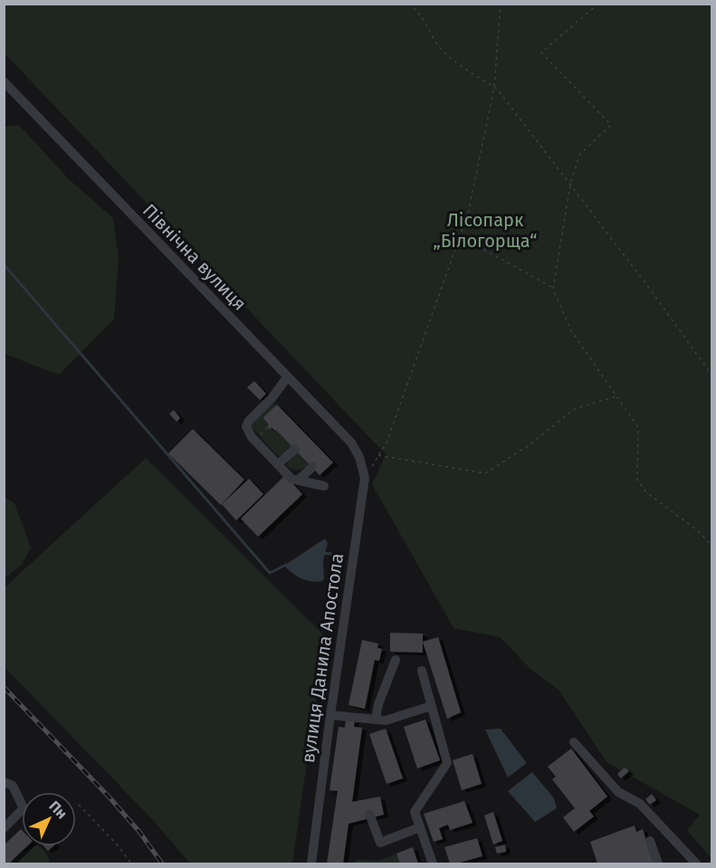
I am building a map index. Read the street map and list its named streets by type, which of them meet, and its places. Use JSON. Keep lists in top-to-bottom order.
{
  "streets": {
    "street": ["Північна вулиця", "вулиця Данила Апостола"]
  },
  "crossings": [
    ["Північна вулиця", "вулиця Данила Апостола"]
  ],
  "parks": ["Лісопарк „Білогорща“"],
  "north": "top right"
}
